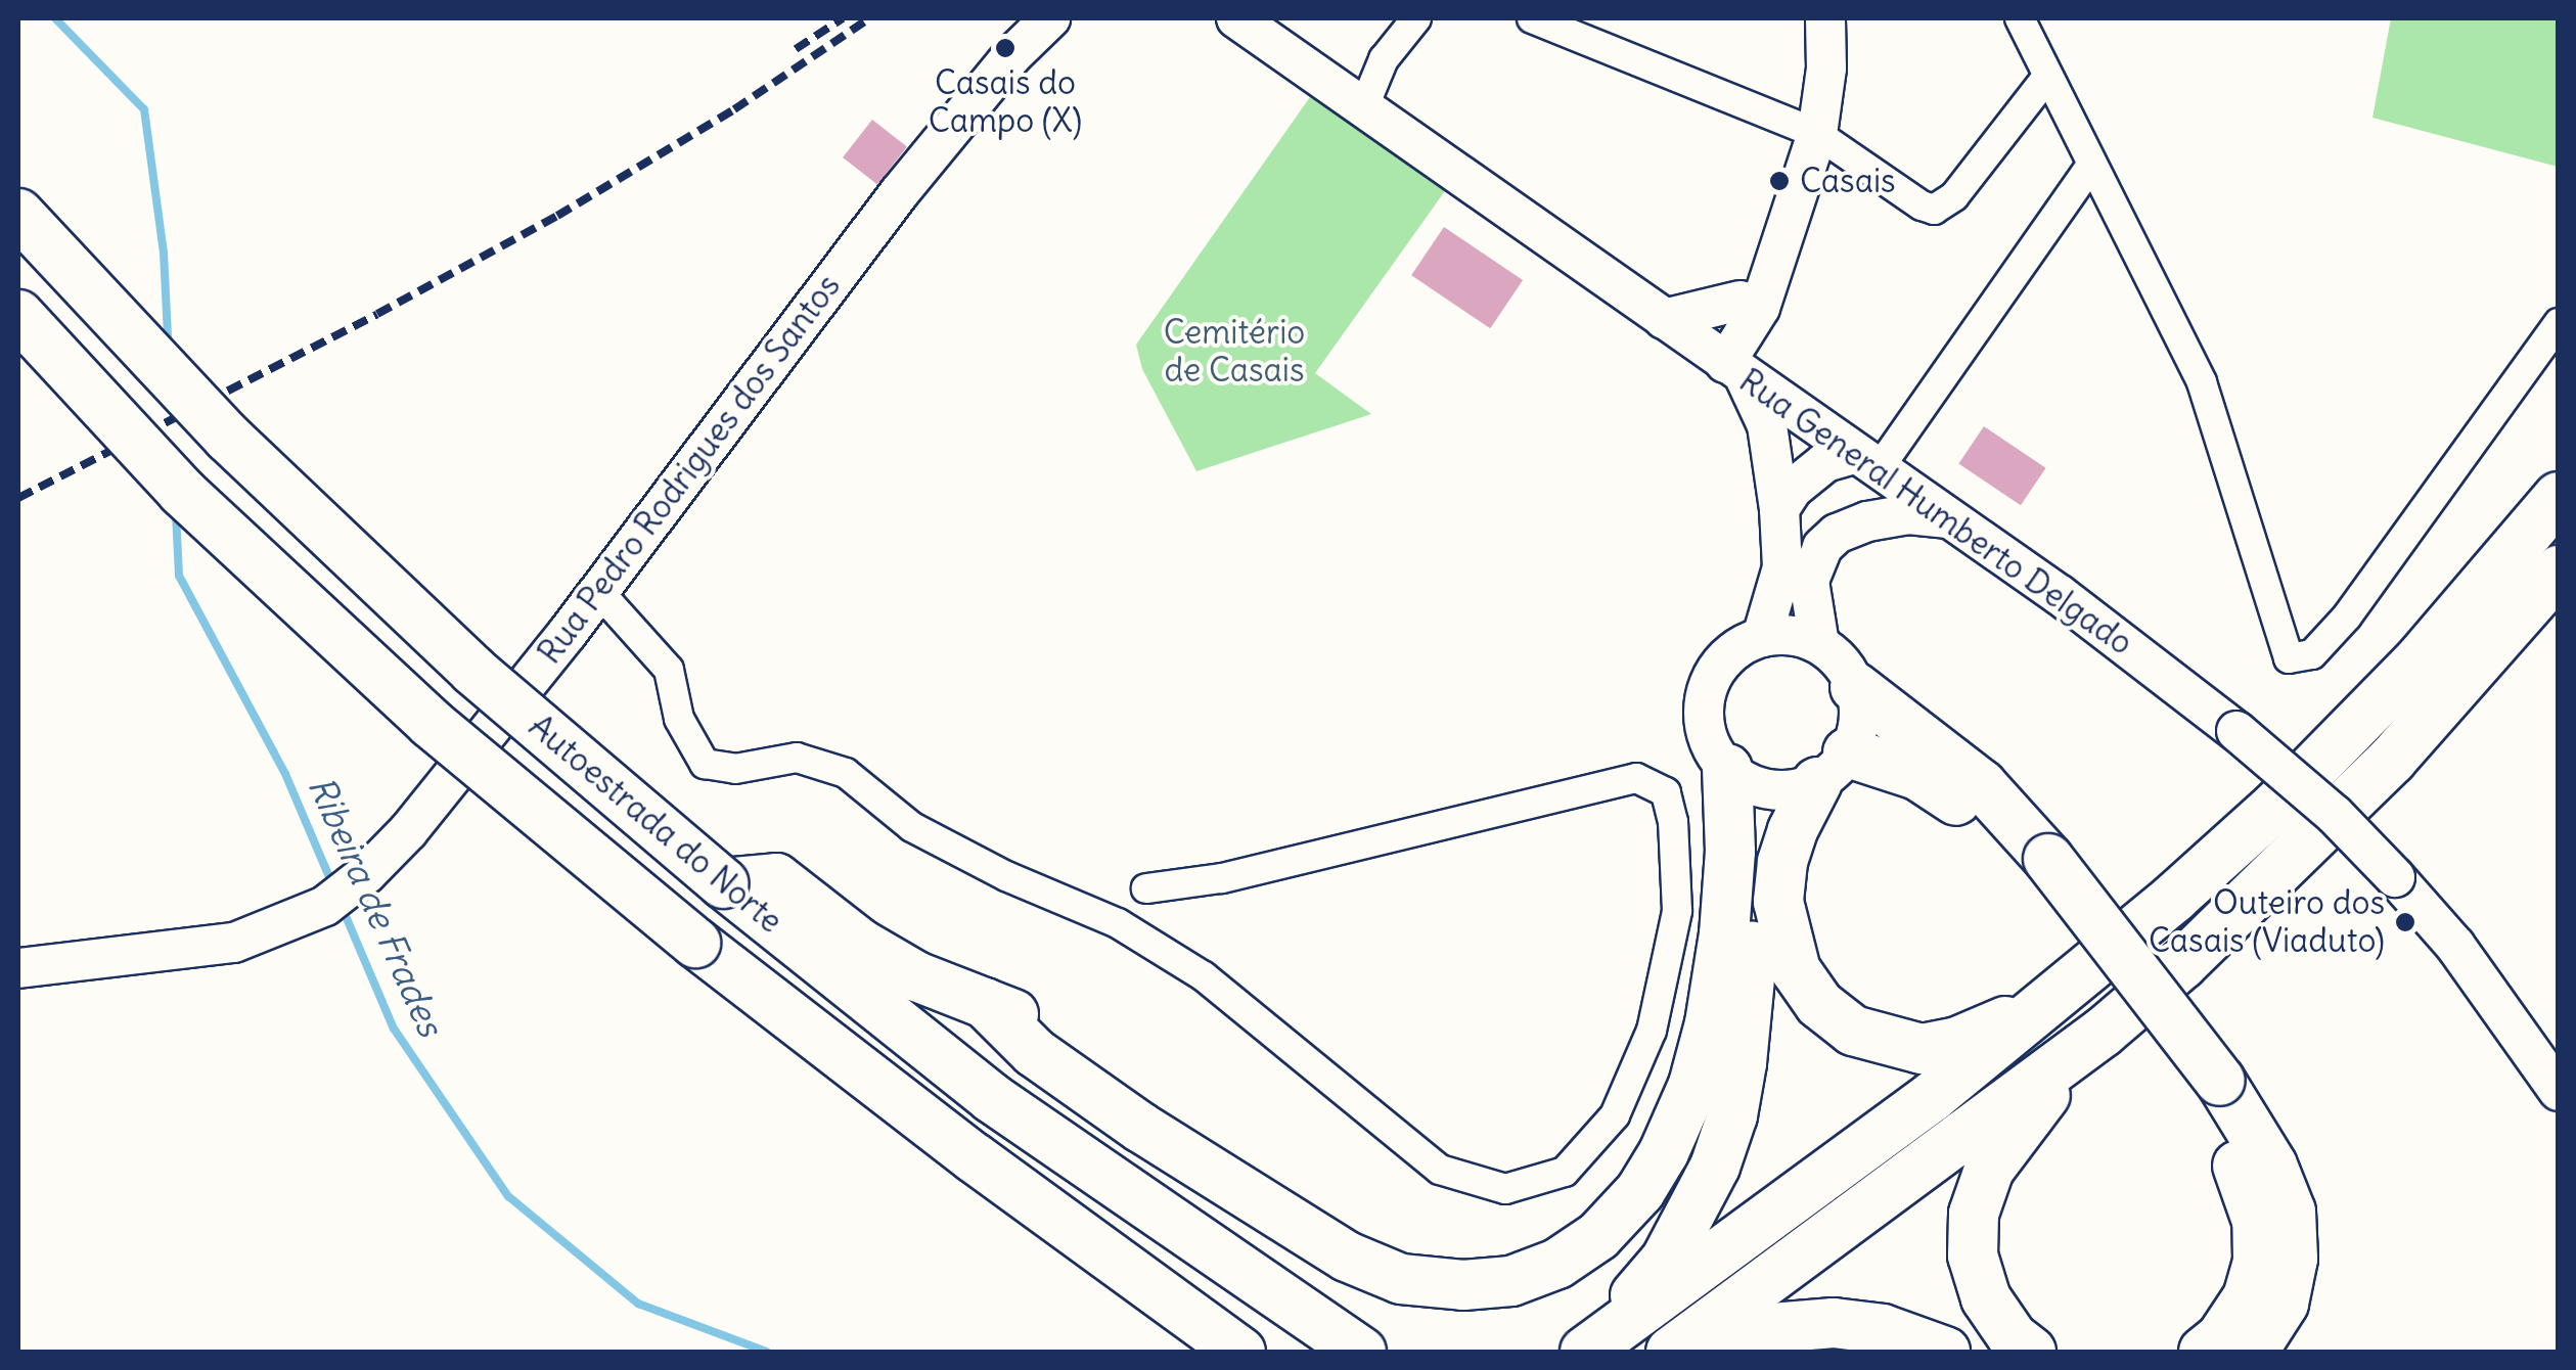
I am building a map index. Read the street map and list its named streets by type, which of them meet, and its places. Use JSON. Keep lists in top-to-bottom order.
{
  "streets": {
    "highway": ["Autoestrada do Norte"],
    "street": ["Rua Pedro Rodrigues dos Santos", "Rua General Humberto Delgado"]
  },
  "water": ["Ribeira de Frades"],
  "parks": ["Cemitério de Casais"],
  "places": ["Casais do Campo (X)", "Casais", "Outeiro dos Casais (Viaduto)"]
}
